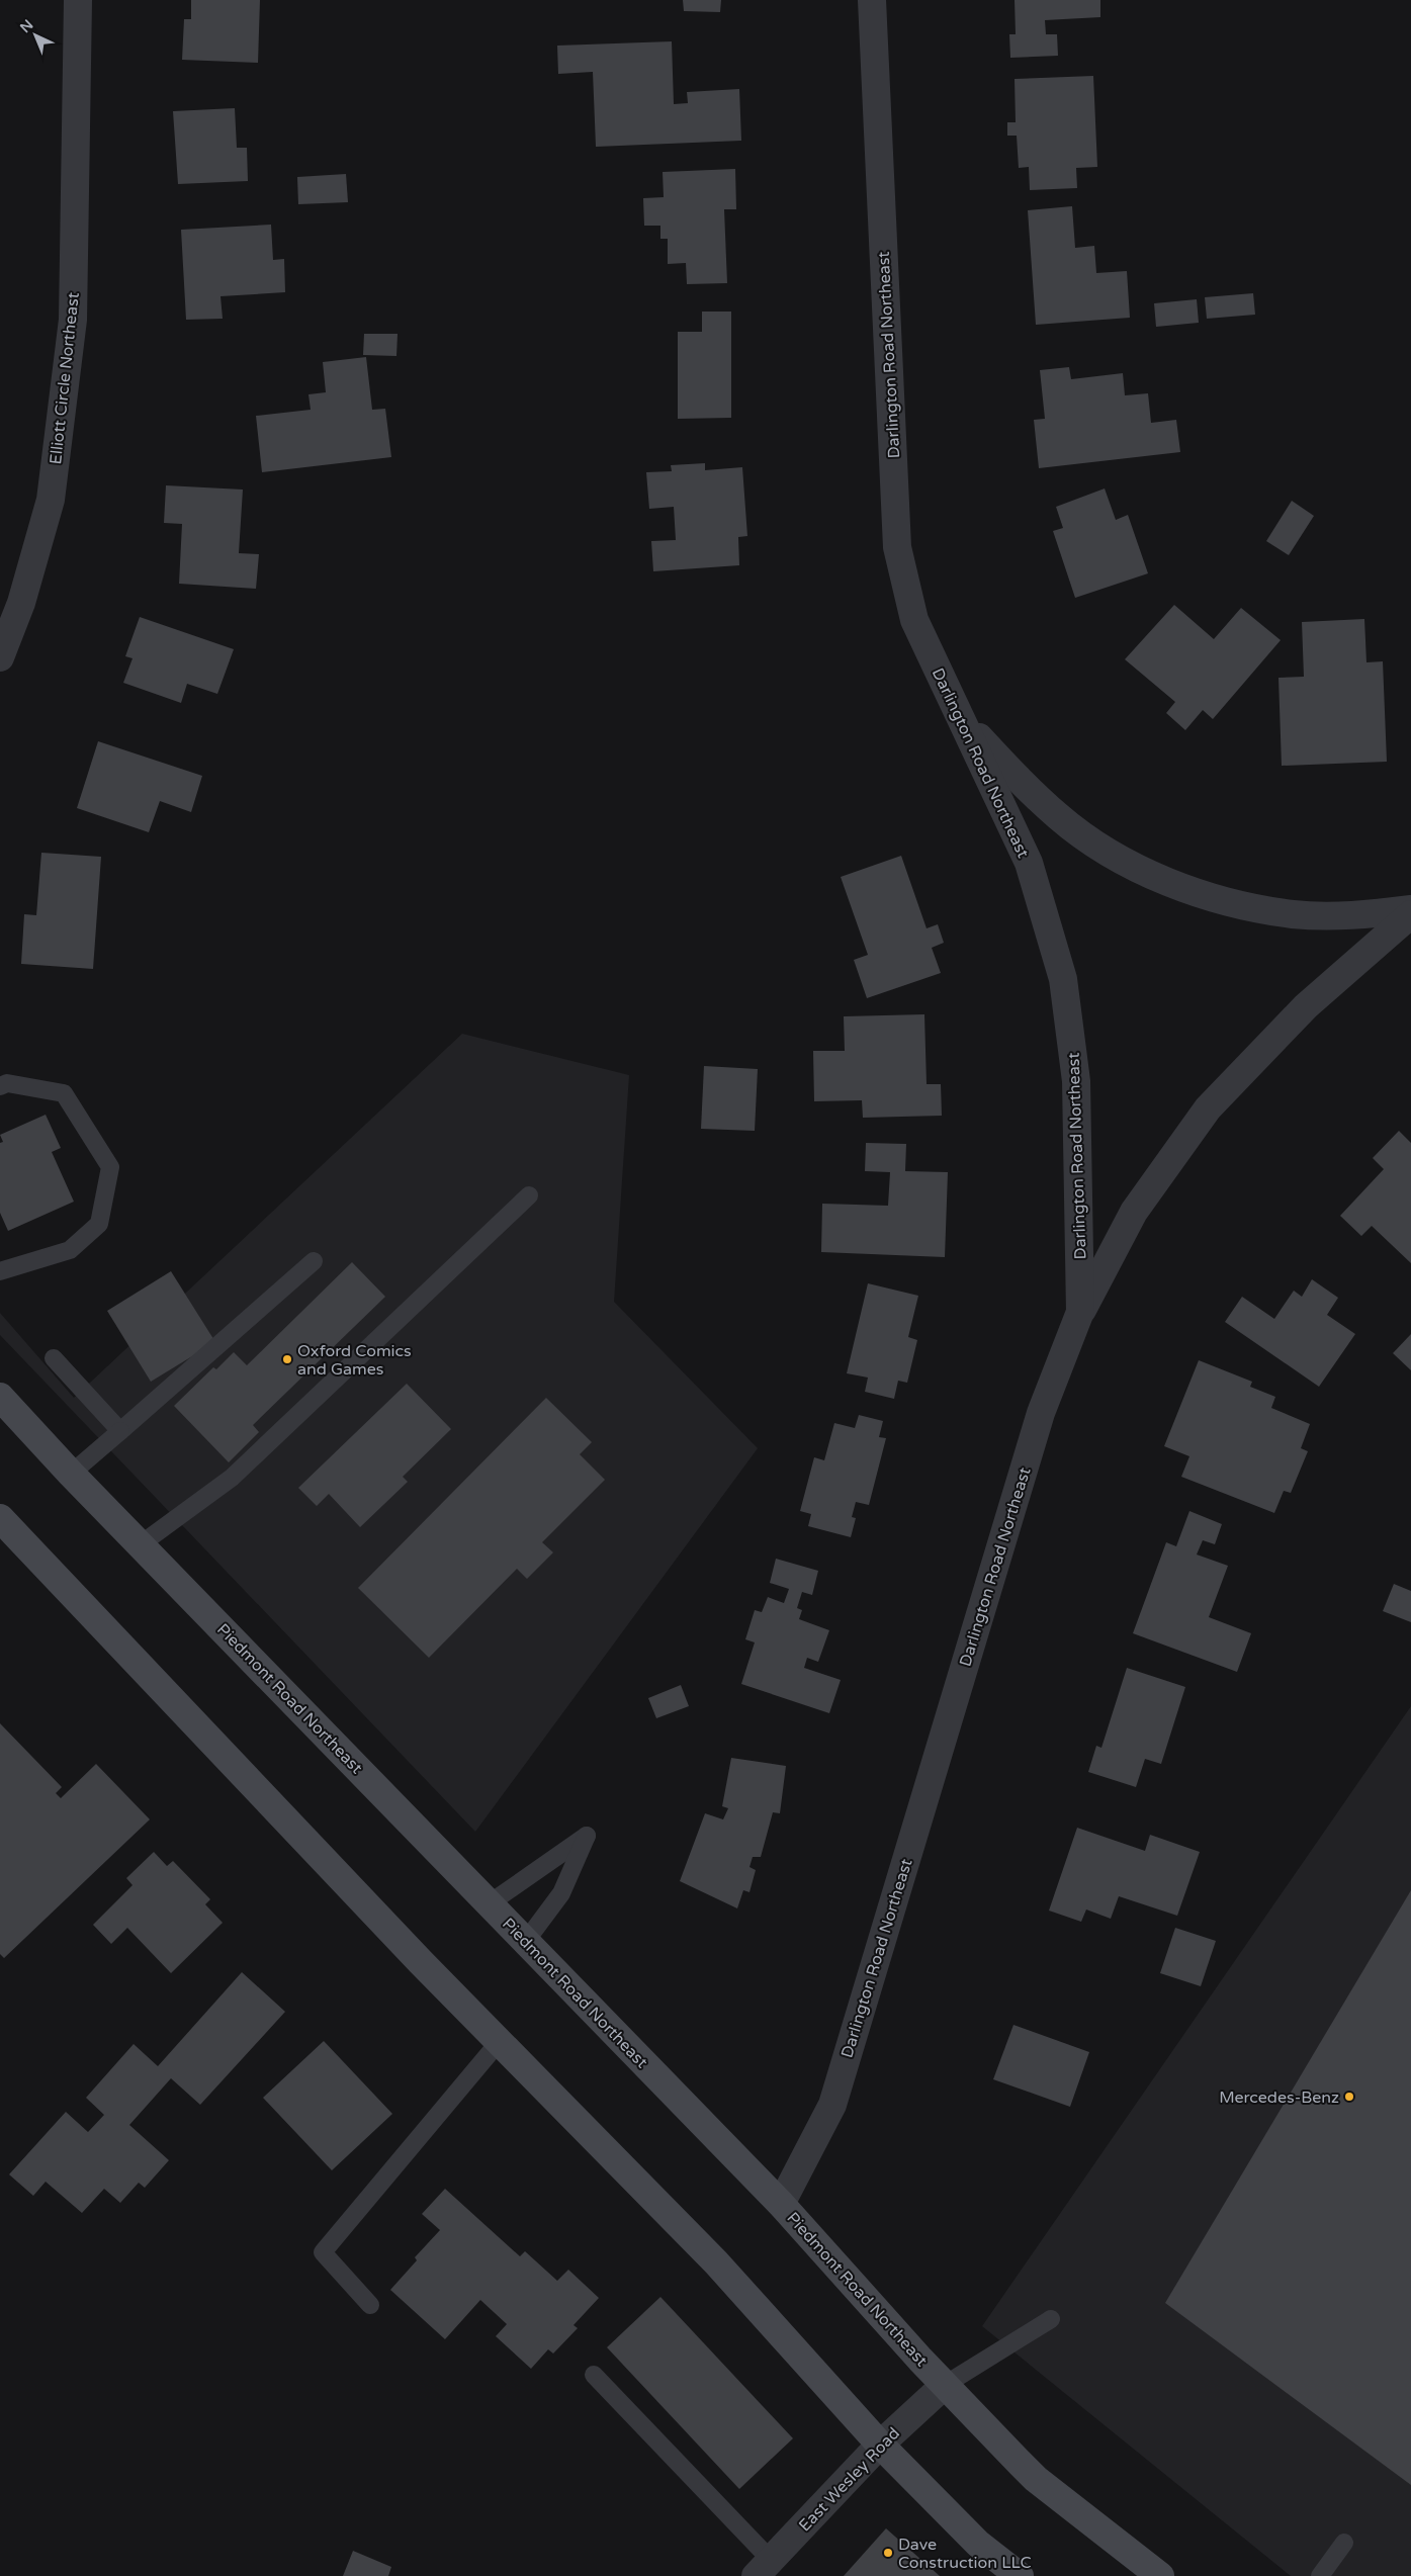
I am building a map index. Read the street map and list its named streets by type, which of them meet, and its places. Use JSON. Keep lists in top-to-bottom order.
{
  "streets": {
    "main road": ["Piedmont Road Northeast"],
    "street": ["Darlington Road Northeast", "Elliott Circle Northeast", "East Wesley Road"]
  },
  "crossings": [
    ["Darlington Road Northeast", "Piedmont Road Northeast"],
    ["Piedmont Road Northeast", "East Wesley Road"]
  ],
  "places": ["Oxford Comics and Games", "Mercedes-Benz", "Dave Construction LLC"],
  "north": "top left"
}
